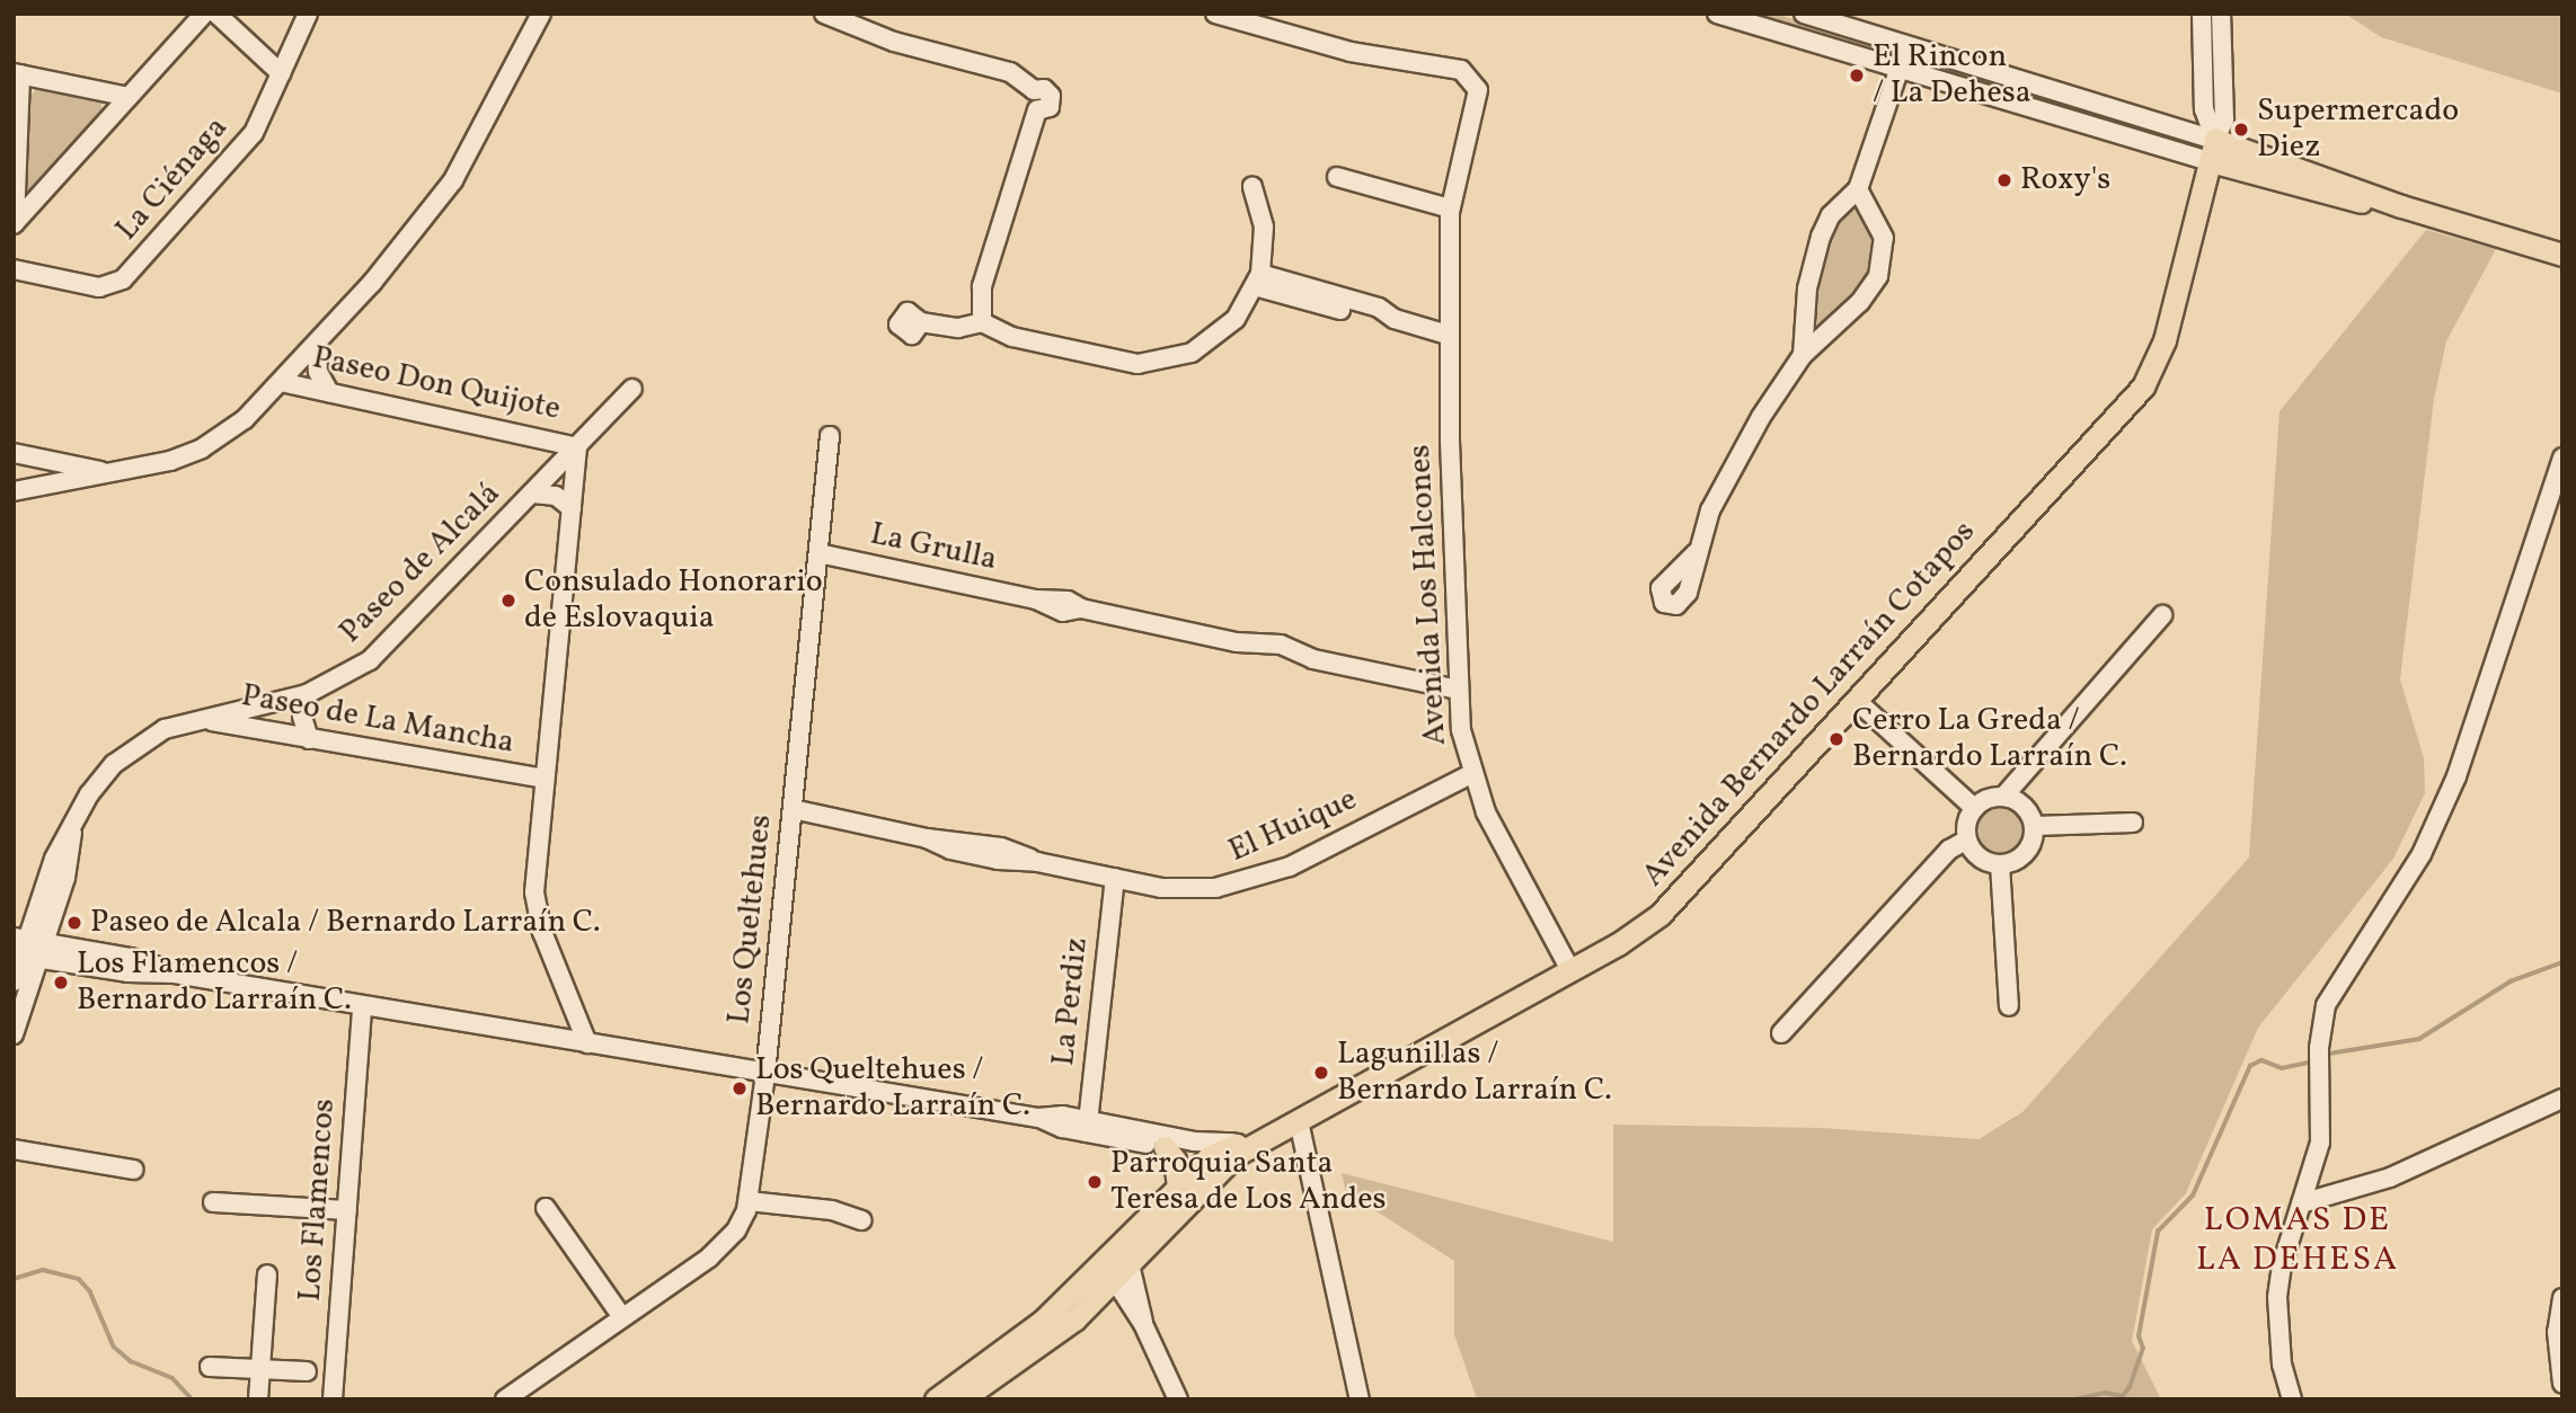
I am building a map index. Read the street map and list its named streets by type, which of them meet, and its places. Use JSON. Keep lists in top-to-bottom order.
{
  "streets": {
    "main road": ["Avenida Bernardo Larraín Cotapos"],
    "street": [
      "La Ciénaga",
      "Paseo Don Quijote",
      "La Grulla",
      "Paseo de Alcalá",
      "Avenida Los Halcones",
      "Paseo de La Mancha",
      "El Huique",
      "Los Queltehues",
      "La Perdiz",
      "Los Flamencos"
    ]
  },
  "crossings": [
    ["Paseo Don Quijote", "Paseo de Alcalá"],
    ["La Grulla", "Avenida Los Halcones"],
    ["La Grulla", "Los Queltehues"],
    ["Paseo de Alcalá", "Avenida Bernardo Larraín Cotapos"],
    ["Paseo de Alcalá", "Paseo de La Mancha"],
    ["Avenida Los Halcones", "Avenida Bernardo Larraín Cotapos"],
    ["Avenida Los Halcones", "El Huique"],
    ["Avenida Bernardo Larraín Cotapos", "Los Queltehues"],
    ["Avenida Bernardo Larraín Cotapos", "La Perdiz"],
    ["Avenida Bernardo Larraín Cotapos", "Los Flamencos"],
    ["El Huique", "Los Queltehues"],
    ["El Huique", "La Perdiz"]
  ],
  "districts": ["LOMAS DE LA DEHESA"],
  "places": [
    "El Rincon / La Dehesa",
    "Supermercado Diez",
    "Roxy's",
    "Consulado Honorario de Eslovaquia",
    "Cerro La Greda / Bernardo Larraín C.",
    "Paseo de Alcala / Bernardo Larraín C.",
    "Los Flamencos / Bernardo Larraín C.",
    "Lagunillas / Bernardo Larraín C.",
    "Los Queltehues / Bernardo Larraín C.",
    "Parroquia Santa Teresa de Los Andes"
  ]
}
